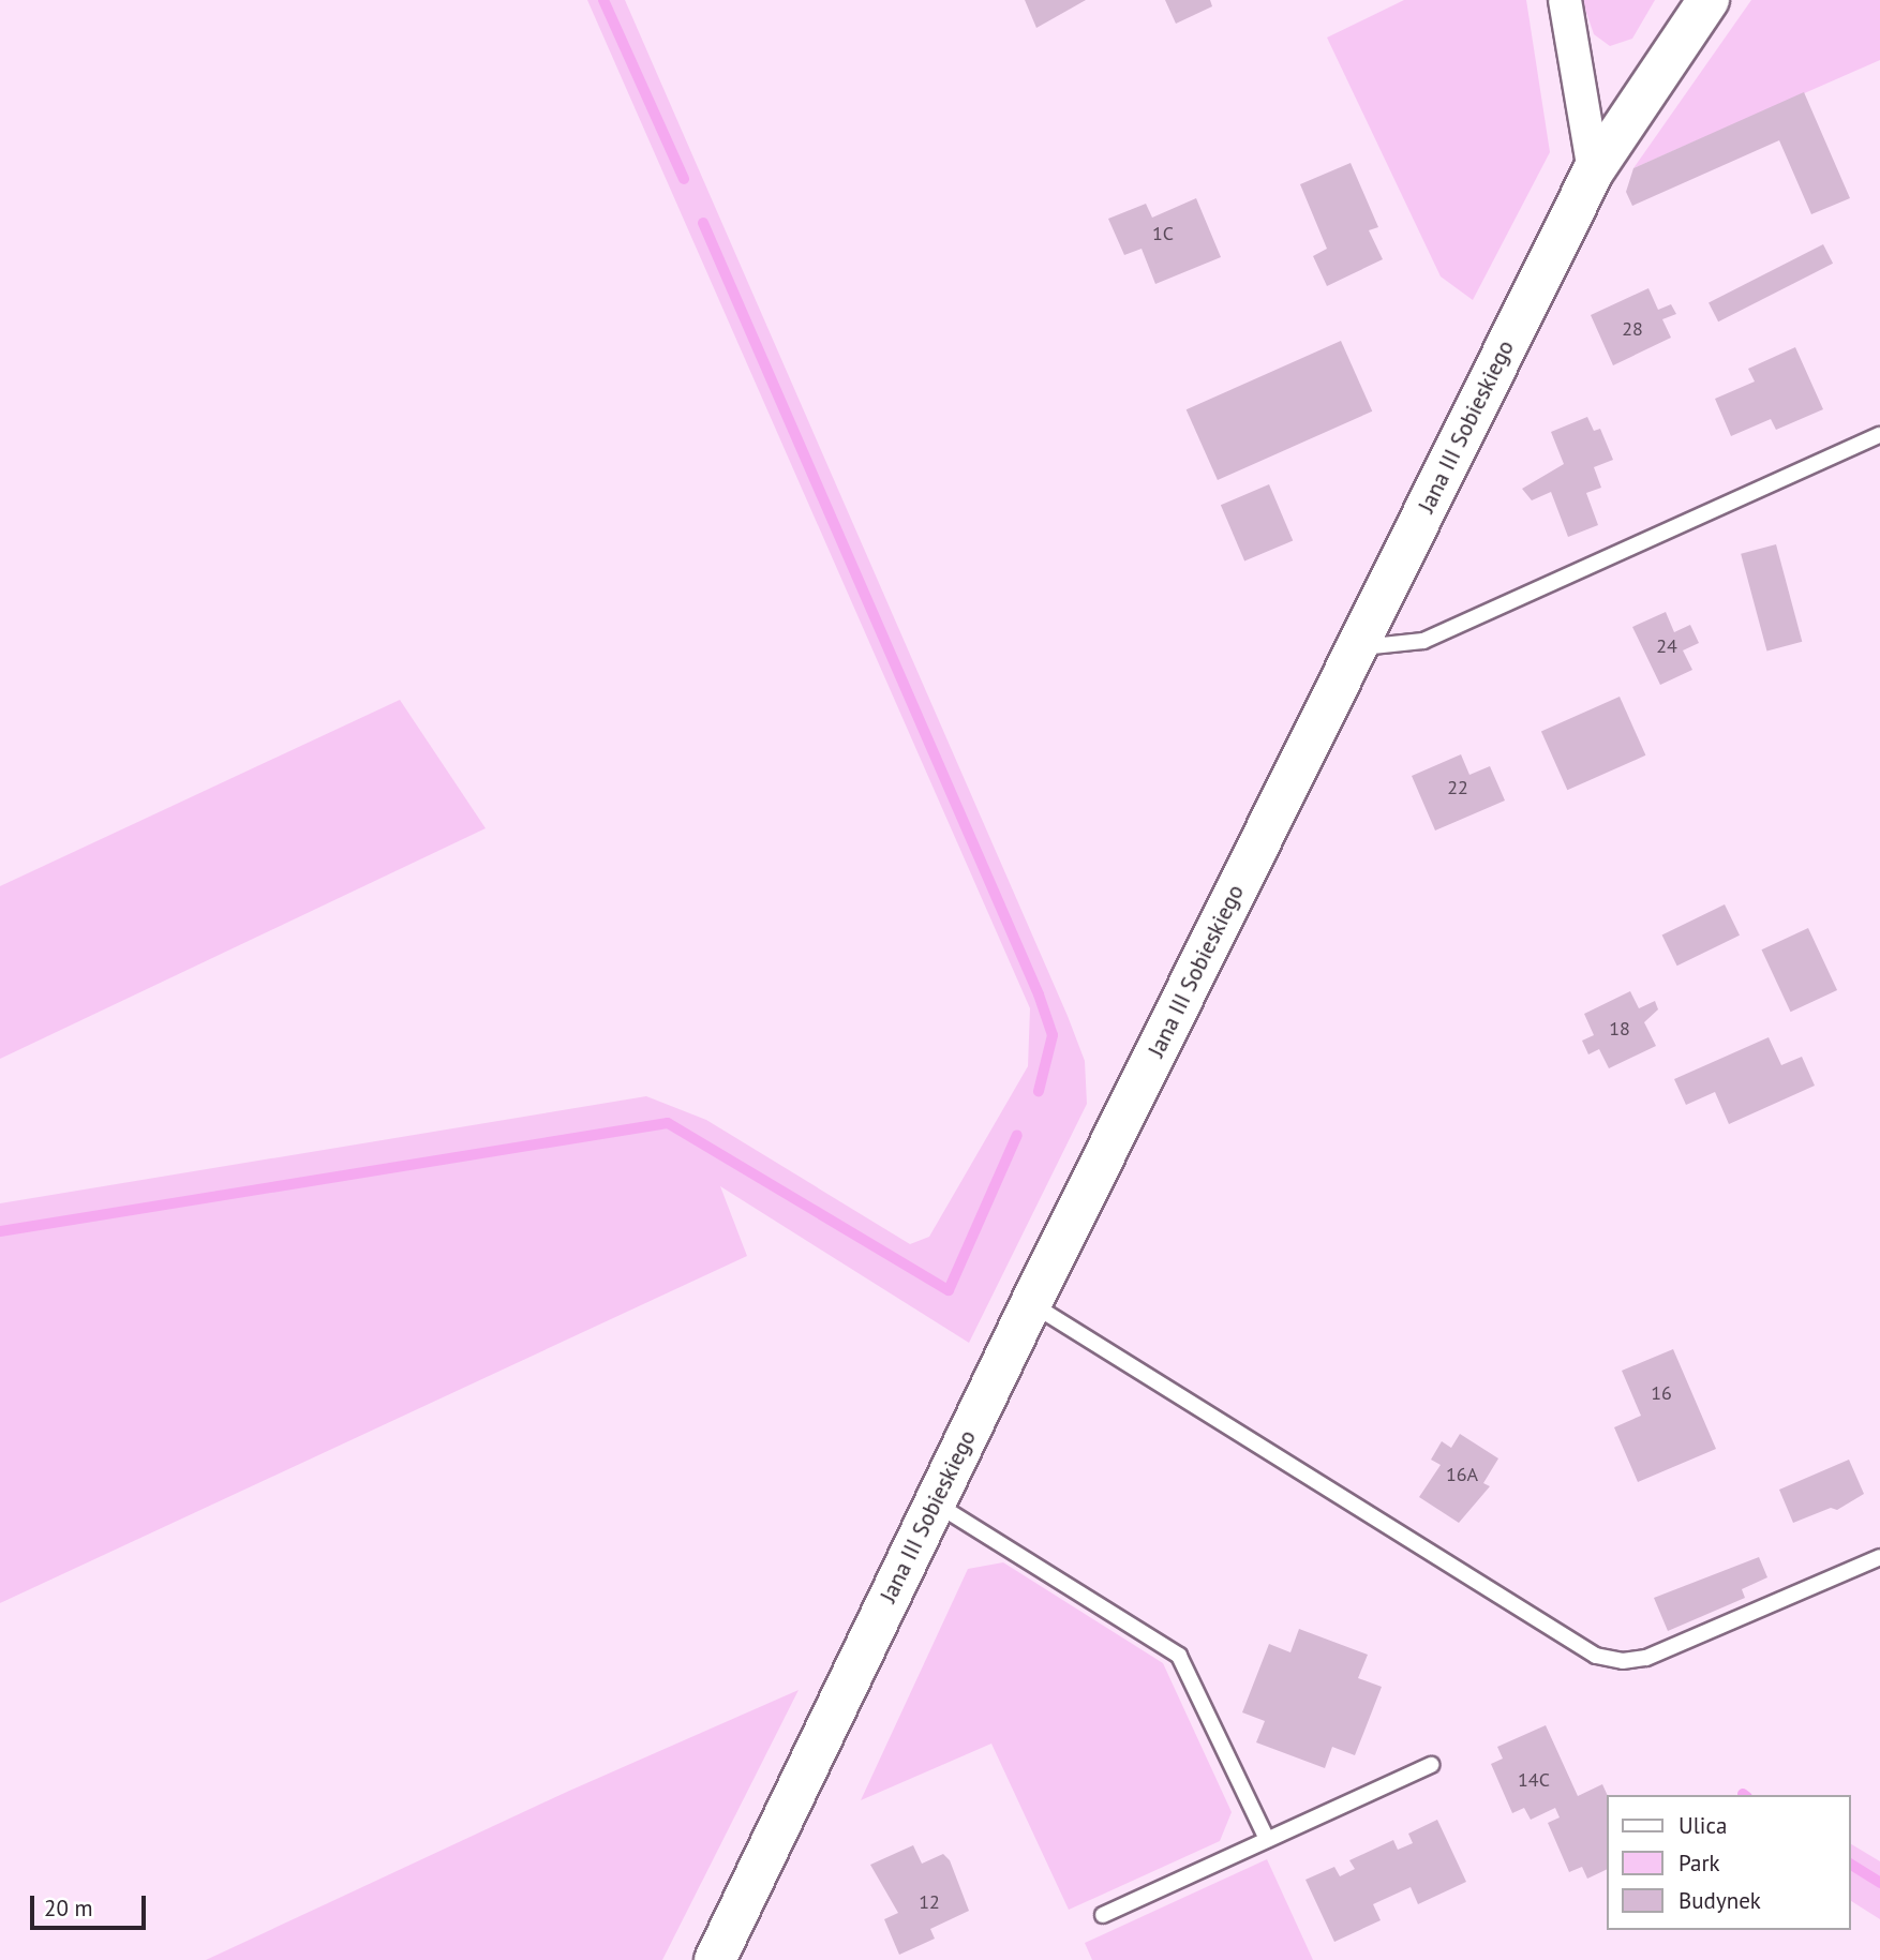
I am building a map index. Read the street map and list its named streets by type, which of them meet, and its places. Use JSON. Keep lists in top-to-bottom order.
{
  "streets": {
    "main road": ["Jana III Sobieskiego"]
  },
  "house_numbers": [
    "1C",
    "28",
    "24",
    "22",
    "18",
    "16",
    "16A",
    "14C",
    "12"
  ],
  "legend": ["Ulica", "Park", "Budynek"],
  "scale_bar": "20 m"
}
